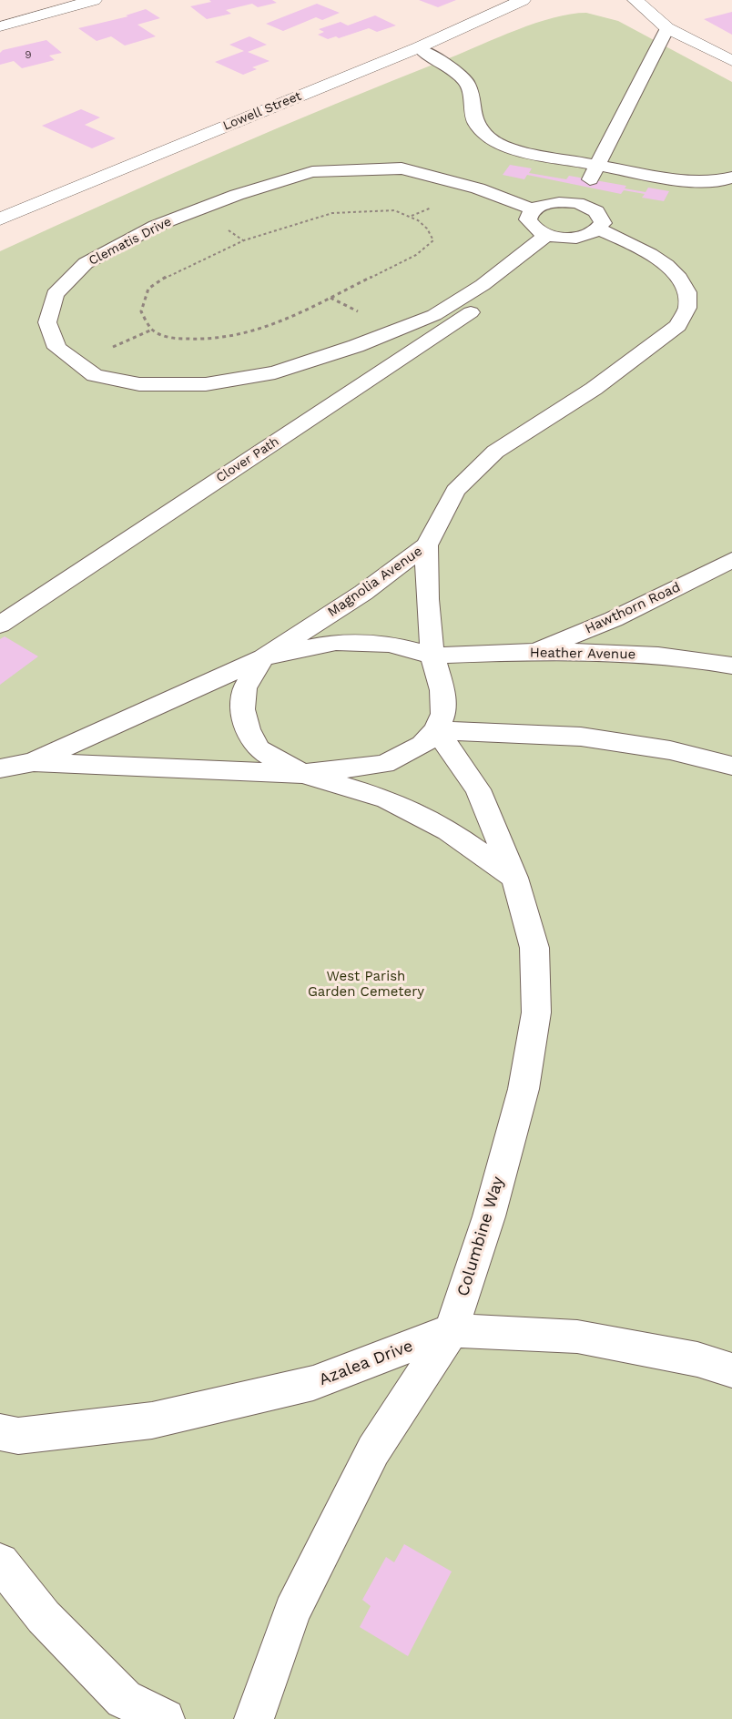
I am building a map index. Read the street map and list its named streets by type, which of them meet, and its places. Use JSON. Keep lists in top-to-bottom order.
{
  "streets": {
    "main road": ["Lowell Street"],
    "lane": [
      "Clematis Drive",
      "Clover Path",
      "Magnolia Avenue",
      "Hawthorn Road",
      "Heather Avenue",
      "Columbine Way",
      "Azalea Drive"
    ]
  },
  "crossings": [
    ["Clematis Drive", "Clover Path"],
    ["Magnolia Avenue", "Heather Avenue"],
    ["Magnolia Avenue", "Columbine Way"],
    ["Hawthorn Road", "Heather Avenue"],
    ["Heather Avenue", "Columbine Way"],
    ["Columbine Way", "Azalea Drive"]
  ],
  "parks": ["West Parish Garden Cemetery"],
  "house_numbers": ["9"]
}
